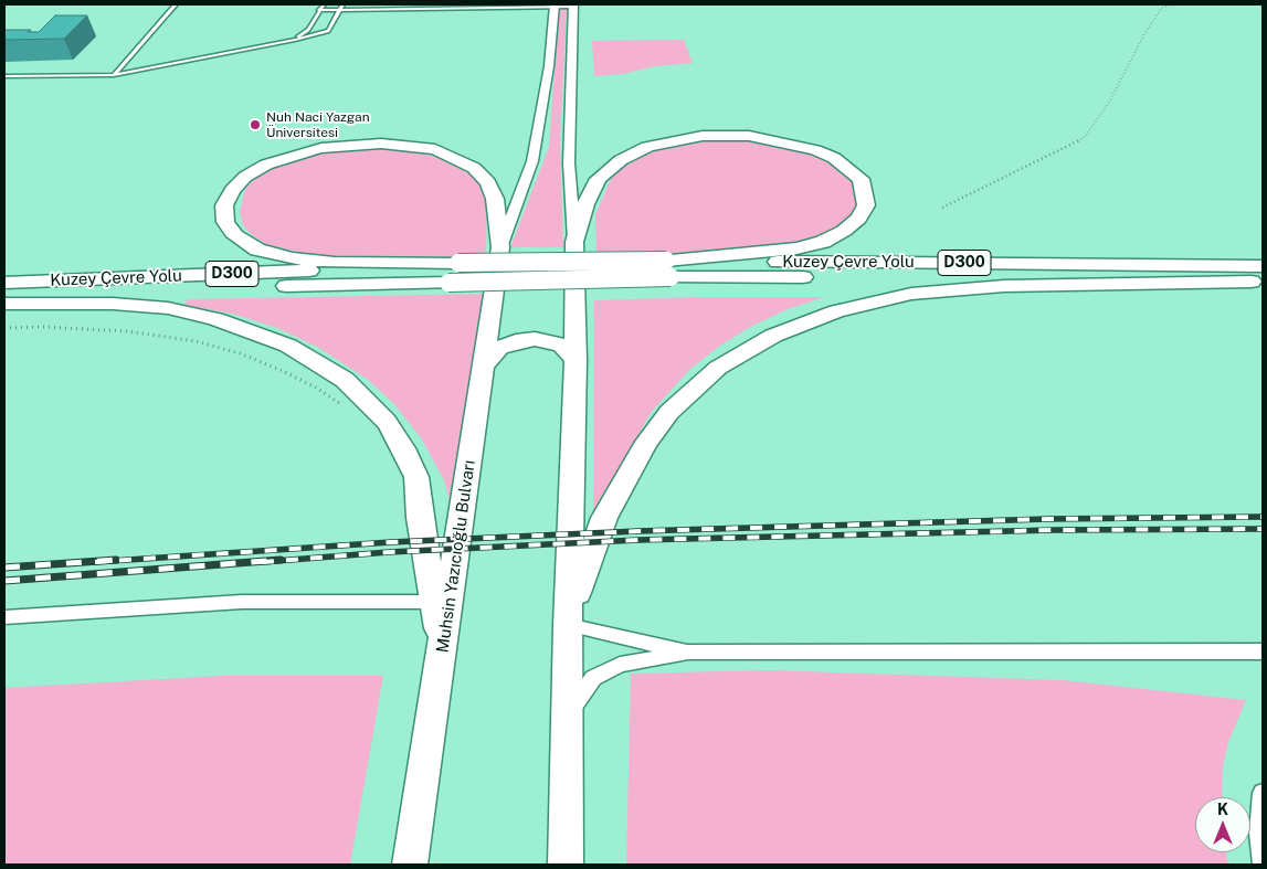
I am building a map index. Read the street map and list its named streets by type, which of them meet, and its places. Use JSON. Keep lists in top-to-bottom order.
{
  "streets": {
    "highway": ["Kuzey Çevre Yolu", "D300", "Muhsin Yazıcıoğlu Bulvarı"]
  },
  "crossings": [
    ["Kuzey Çevre Yolu", "D300"],
    ["Kuzey Çevre Yolu", "Muhsin Yazıcıoğlu Bulvarı"],
    ["D300", "Muhsin Yazıcıoğlu Bulvarı"]
  ],
  "places": ["Nuh Naci Yazgan Üniversitesi"],
  "north": "top"
}
